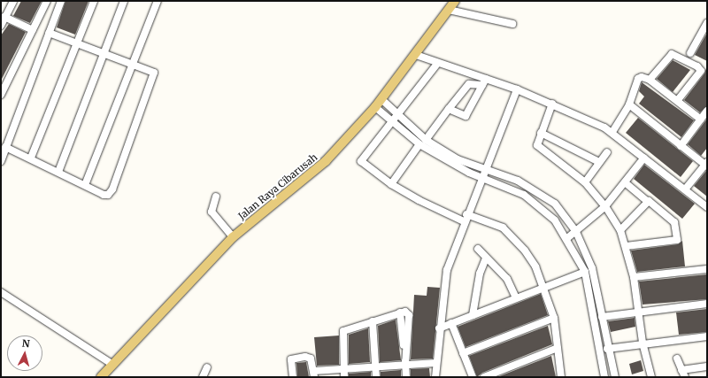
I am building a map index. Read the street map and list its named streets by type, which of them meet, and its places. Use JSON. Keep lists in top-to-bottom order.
{
  "streets": {
    "main road": ["Jalan Raya Cibarusah"]
  },
  "north": "top"
}
